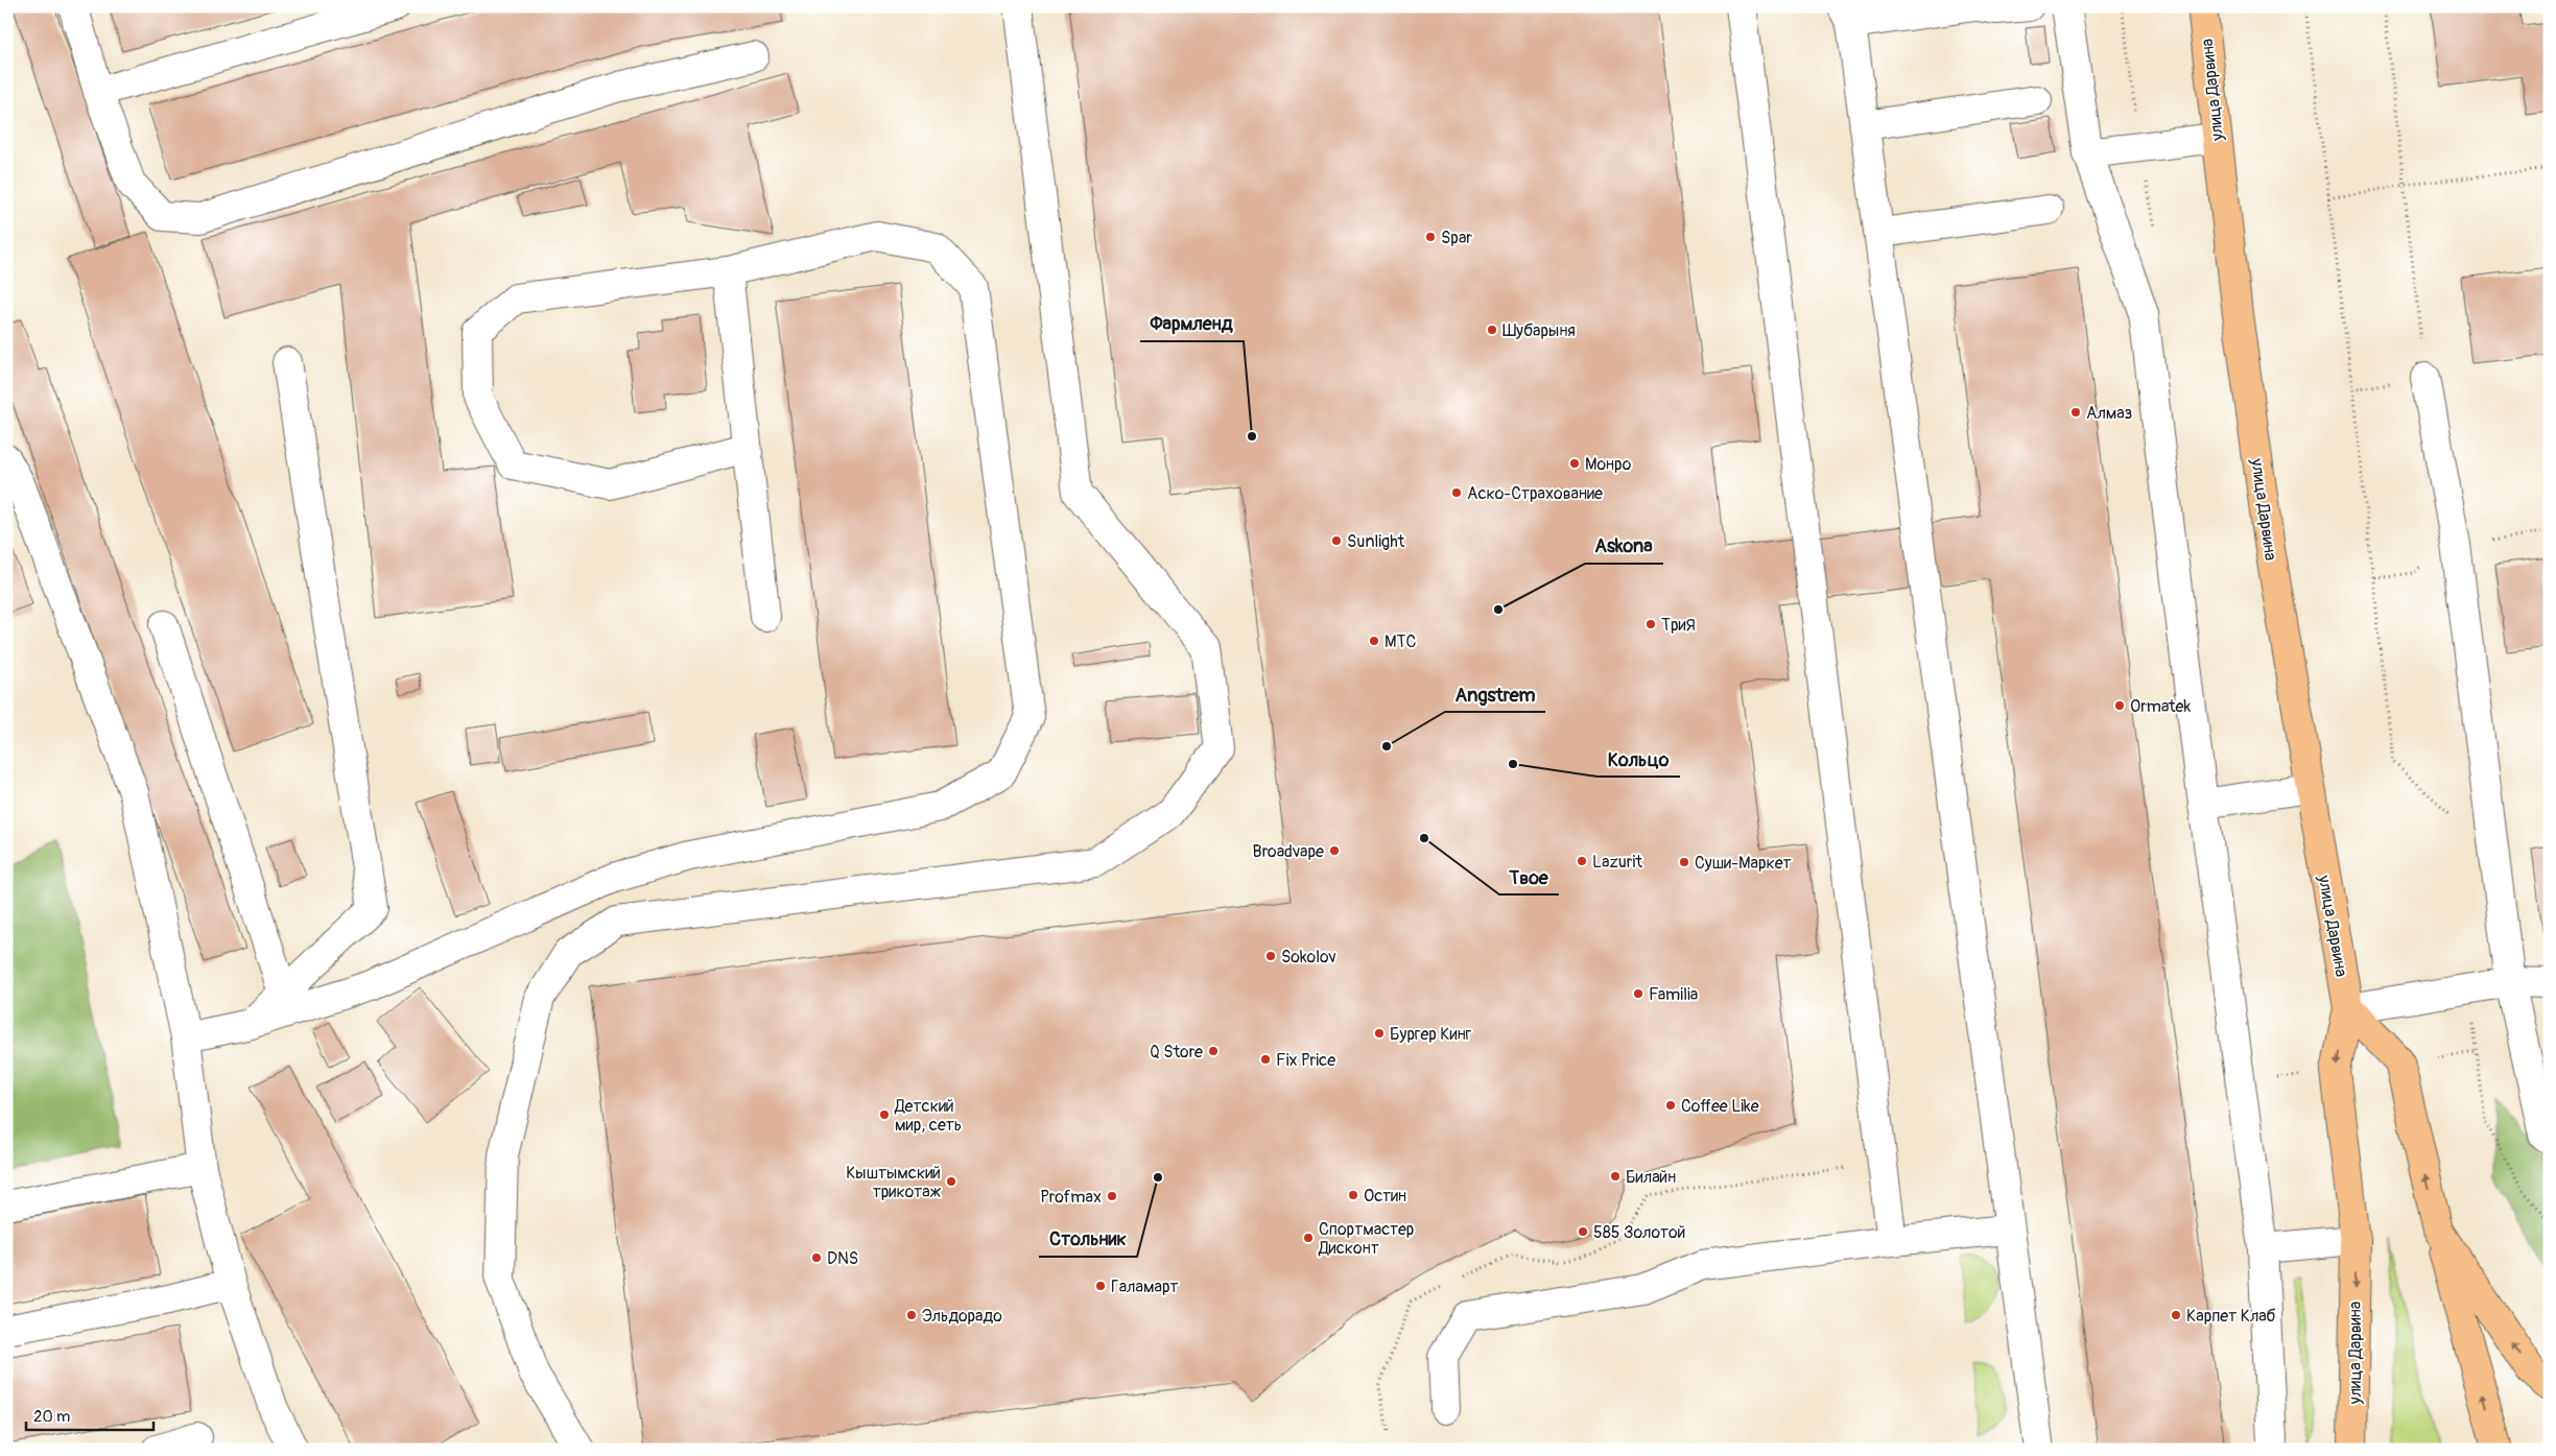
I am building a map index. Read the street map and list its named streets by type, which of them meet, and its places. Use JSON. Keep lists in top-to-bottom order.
{
  "streets": {
    "main road": ["улица Дарвина"]
  },
  "places": [
    "Spar",
    "Шубарыня",
    "Алмаз",
    "Фармленд",
    "Монро",
    "Аско-Страхование",
    "Sunlight",
    "Askona",
    "ТриЯ",
    "МТС",
    "Ormatek",
    "Angstrem",
    "Кольцо",
    "Твое",
    "Broadvape",
    "Lazurit",
    "Суши-Маркет",
    "Sokolov",
    "Familia",
    "Бургер Кинг",
    "Q Store",
    "Fix Price",
    "Coffee Like",
    "Детский мир, сеть",
    "Билайн",
    "Стольник",
    "Кыштымский трикотаж",
    "Остин",
    "Profmax",
    "585 Золотой",
    "Спортмастер Дисконт",
    "DNS",
    "Галамарт",
    "Эльдорадо",
    "Карпет Клаб"
  ],
  "scale_bar": "20 m"
}
